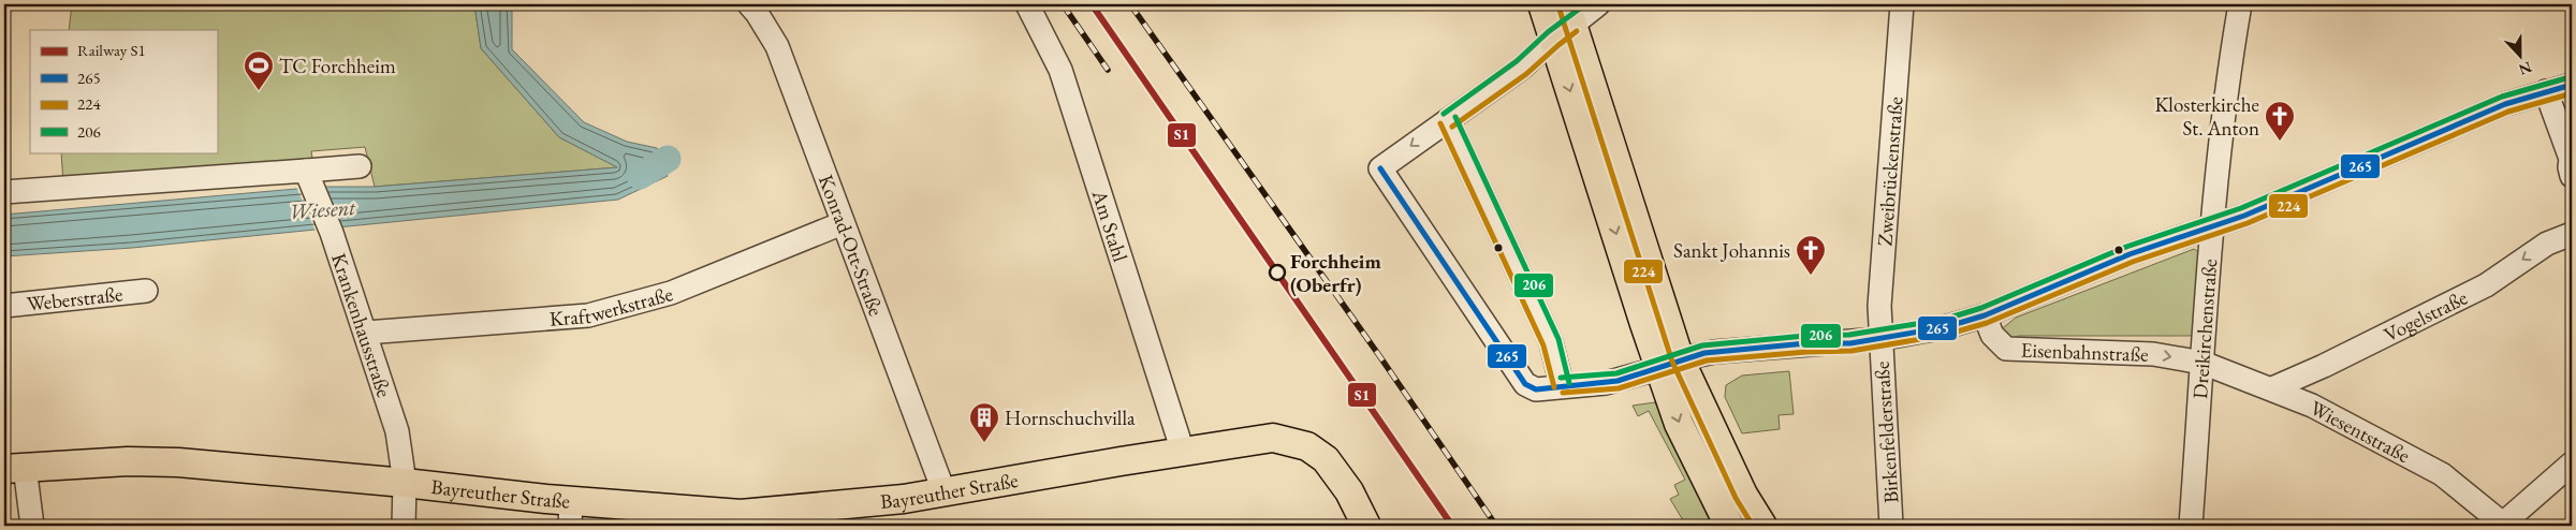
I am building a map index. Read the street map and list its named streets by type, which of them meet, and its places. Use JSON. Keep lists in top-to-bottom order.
{
  "streets": {
    "main road": ["Bayreuther Straße"],
    "street": [
      "Zweibrückenstraße",
      "Am Stahl",
      "Konrad-Ott-Straße",
      "Weberstraße",
      "Kraftwerkstraße",
      "Vogelstraße",
      "Krankenhausstraße",
      "Dreikirchenstraße",
      "Eisenbahnstraße",
      "Birkenfelderstraße",
      "Wiesentstraße"
    ]
  },
  "crossings": [
    ["Zweibrückenstraße", "Birkenfelderstraße"],
    ["Am Stahl", "Bayreuther Straße"],
    ["Konrad-Ott-Straße", "Kraftwerkstraße"],
    ["Konrad-Ott-Straße", "Bayreuther Straße"],
    ["Kraftwerkstraße", "Krankenhausstraße"],
    ["Vogelstraße", "Wiesentstraße"],
    ["Krankenhausstraße", "Bayreuther Straße"],
    ["Dreikirchenstraße", "Eisenbahnstraße"],
    ["Dreikirchenstraße", "Wiesentstraße"],
    ["Eisenbahnstraße", "Wiesentstraße"]
  ],
  "one_way": ["Eisenbahnstraße"],
  "water": ["Wiesent"],
  "places": {
    "sports": ["TC Forchheim"],
    "church": ["Klosterkirche St. Anton", "Sankt Johannis"],
    "other": ["Forchheim (Oberfr)"],
    "building": ["Hornschuchvilla"]
  },
  "lines": [
    "rail line S1",
    "transit line 206",
    "transit line 224",
    "transit line 265"
  ],
  "legend": [
    "Railway S1",
    "265",
    "224",
    "206"
  ],
  "north": "bottom"
}
